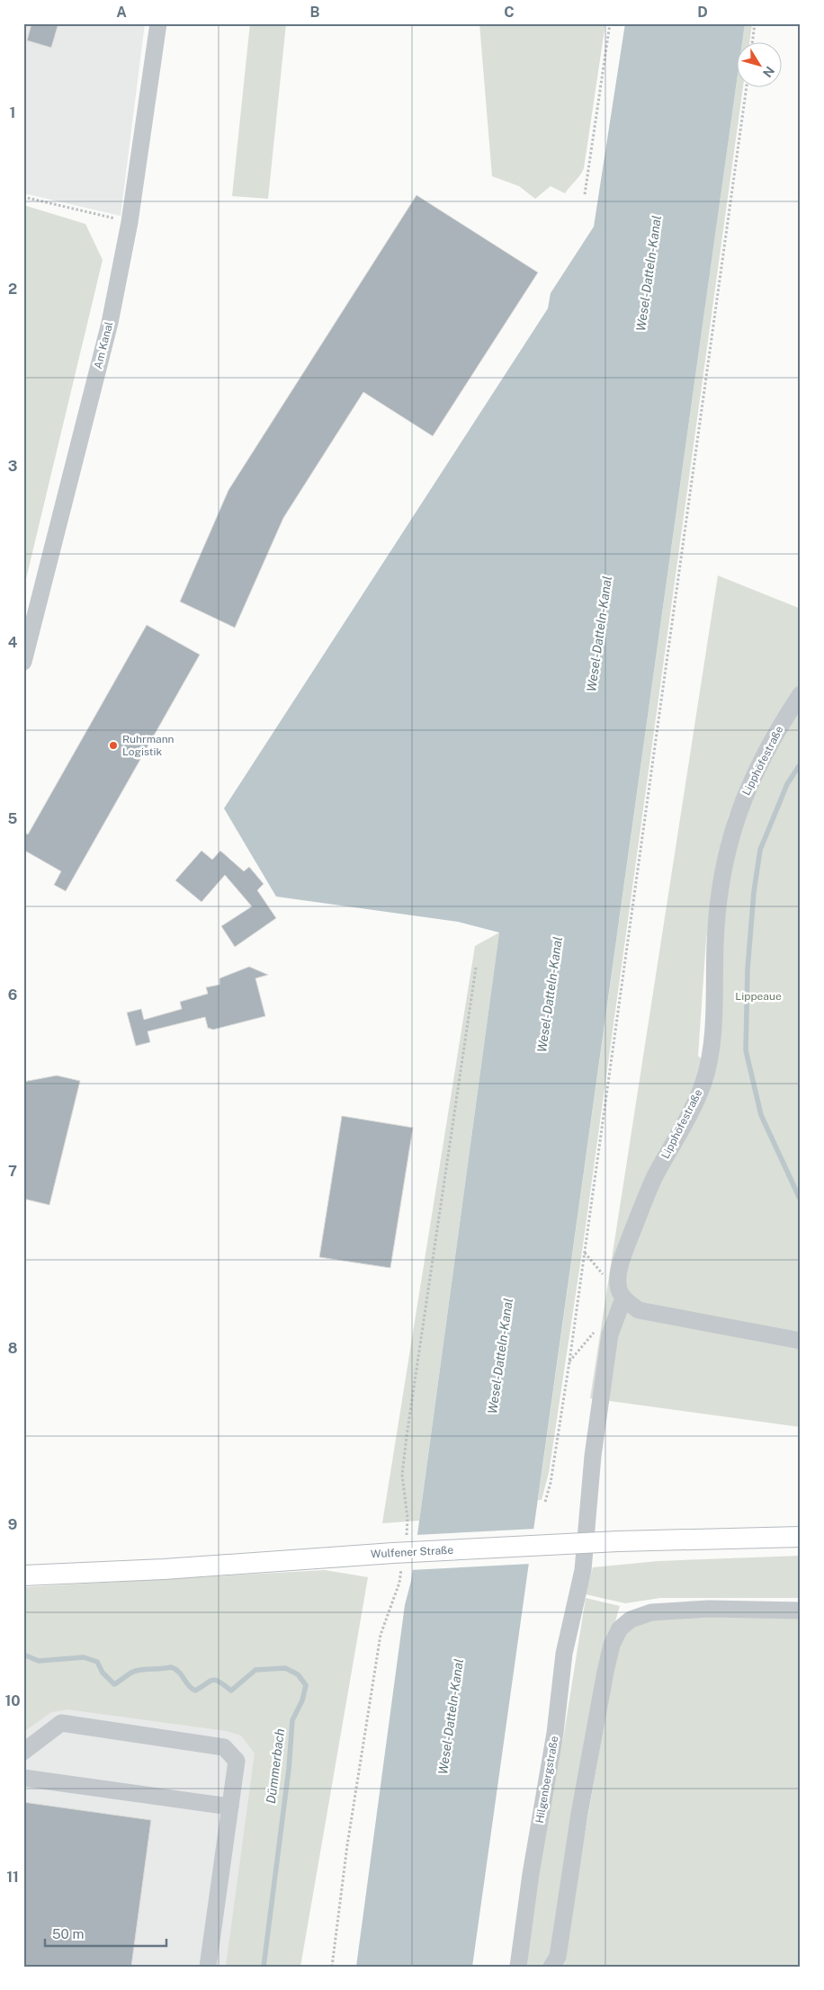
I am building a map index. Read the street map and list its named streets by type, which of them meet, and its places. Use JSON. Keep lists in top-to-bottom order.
{
  "streets": {
    "main road": ["Wulfener Straße"],
    "street": ["Am Kanal", "Lipphöfestraße", "Hilgenbergstraße"]
  },
  "crossings": [
    ["Lipphöfestraße", "Hilgenbergstraße"]
  ],
  "water": ["Wesel-Datteln-Kanal", "Dümmerbach"],
  "parks": ["Lippeaue"],
  "places": ["Ruhrmann Logistik"],
  "scale_bar": "50 m",
  "north": "bottom right",
  "grid": {
    "columns": [
      "A",
      "B",
      "C",
      "D"
    ],
    "rows": [
      "1",
      "2",
      "3",
      "4",
      "5",
      "6",
      "7",
      "8",
      "9",
      "10",
      "11"
    ]
  }
}
